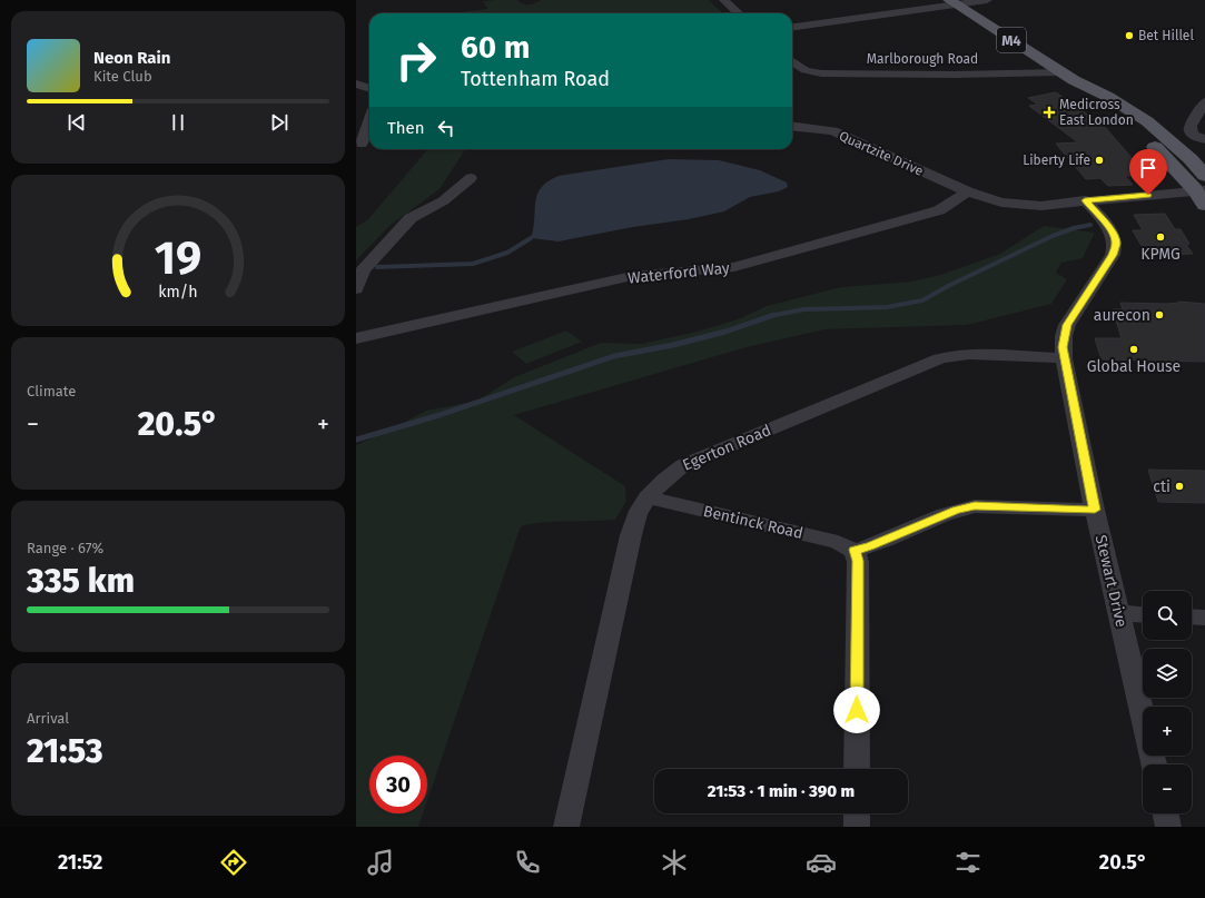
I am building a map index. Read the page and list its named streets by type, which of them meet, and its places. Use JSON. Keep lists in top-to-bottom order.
{
  "streets": {
    "main road": ["M4"],
    "street": [
      "Marlborough Road",
      "Quartzite Drive",
      "Waterford Way",
      "Egerton Road",
      "Bentinck Road",
      "Stewart Drive"
    ]
  },
  "crossings": [
    ["M4", "Marlborough Road"],
    ["M4", "Quartzite Drive"],
    ["Quartzite Drive", "Waterford Way"],
    ["Quartzite Drive", "Stewart Drive"],
    ["Egerton Road", "Bentinck Road"],
    ["Egerton Road", "Stewart Drive"]
  ],
  "places": {
    "other": [
      "Bet Hillel",
      "Liberty Life",
      "KPMG",
      "aurecon",
      "Global House",
      "cti"
    ],
    "health": ["Medicross East London"]
  },
  "page": {
    "turn": ["60 m", "Tottenham Road"],
    "song": ["Neon Rain", "Kite Club"],
    "then": "Then",
    "tile": [
      "Climate",
      ["Range · 67%", "335 km"],
      ["Arrival", "21:53"]
    ],
    "heat": ["−", "20.5°", "+"],
    "map_buttons": ["+", "−"],
    "limit": "30",
    "trip": "21:53 · 1 min · 390 m",
    "tabs": ["21:52", "20.5°"],
    "gauge": ["19", "km/h"]
  }
}
